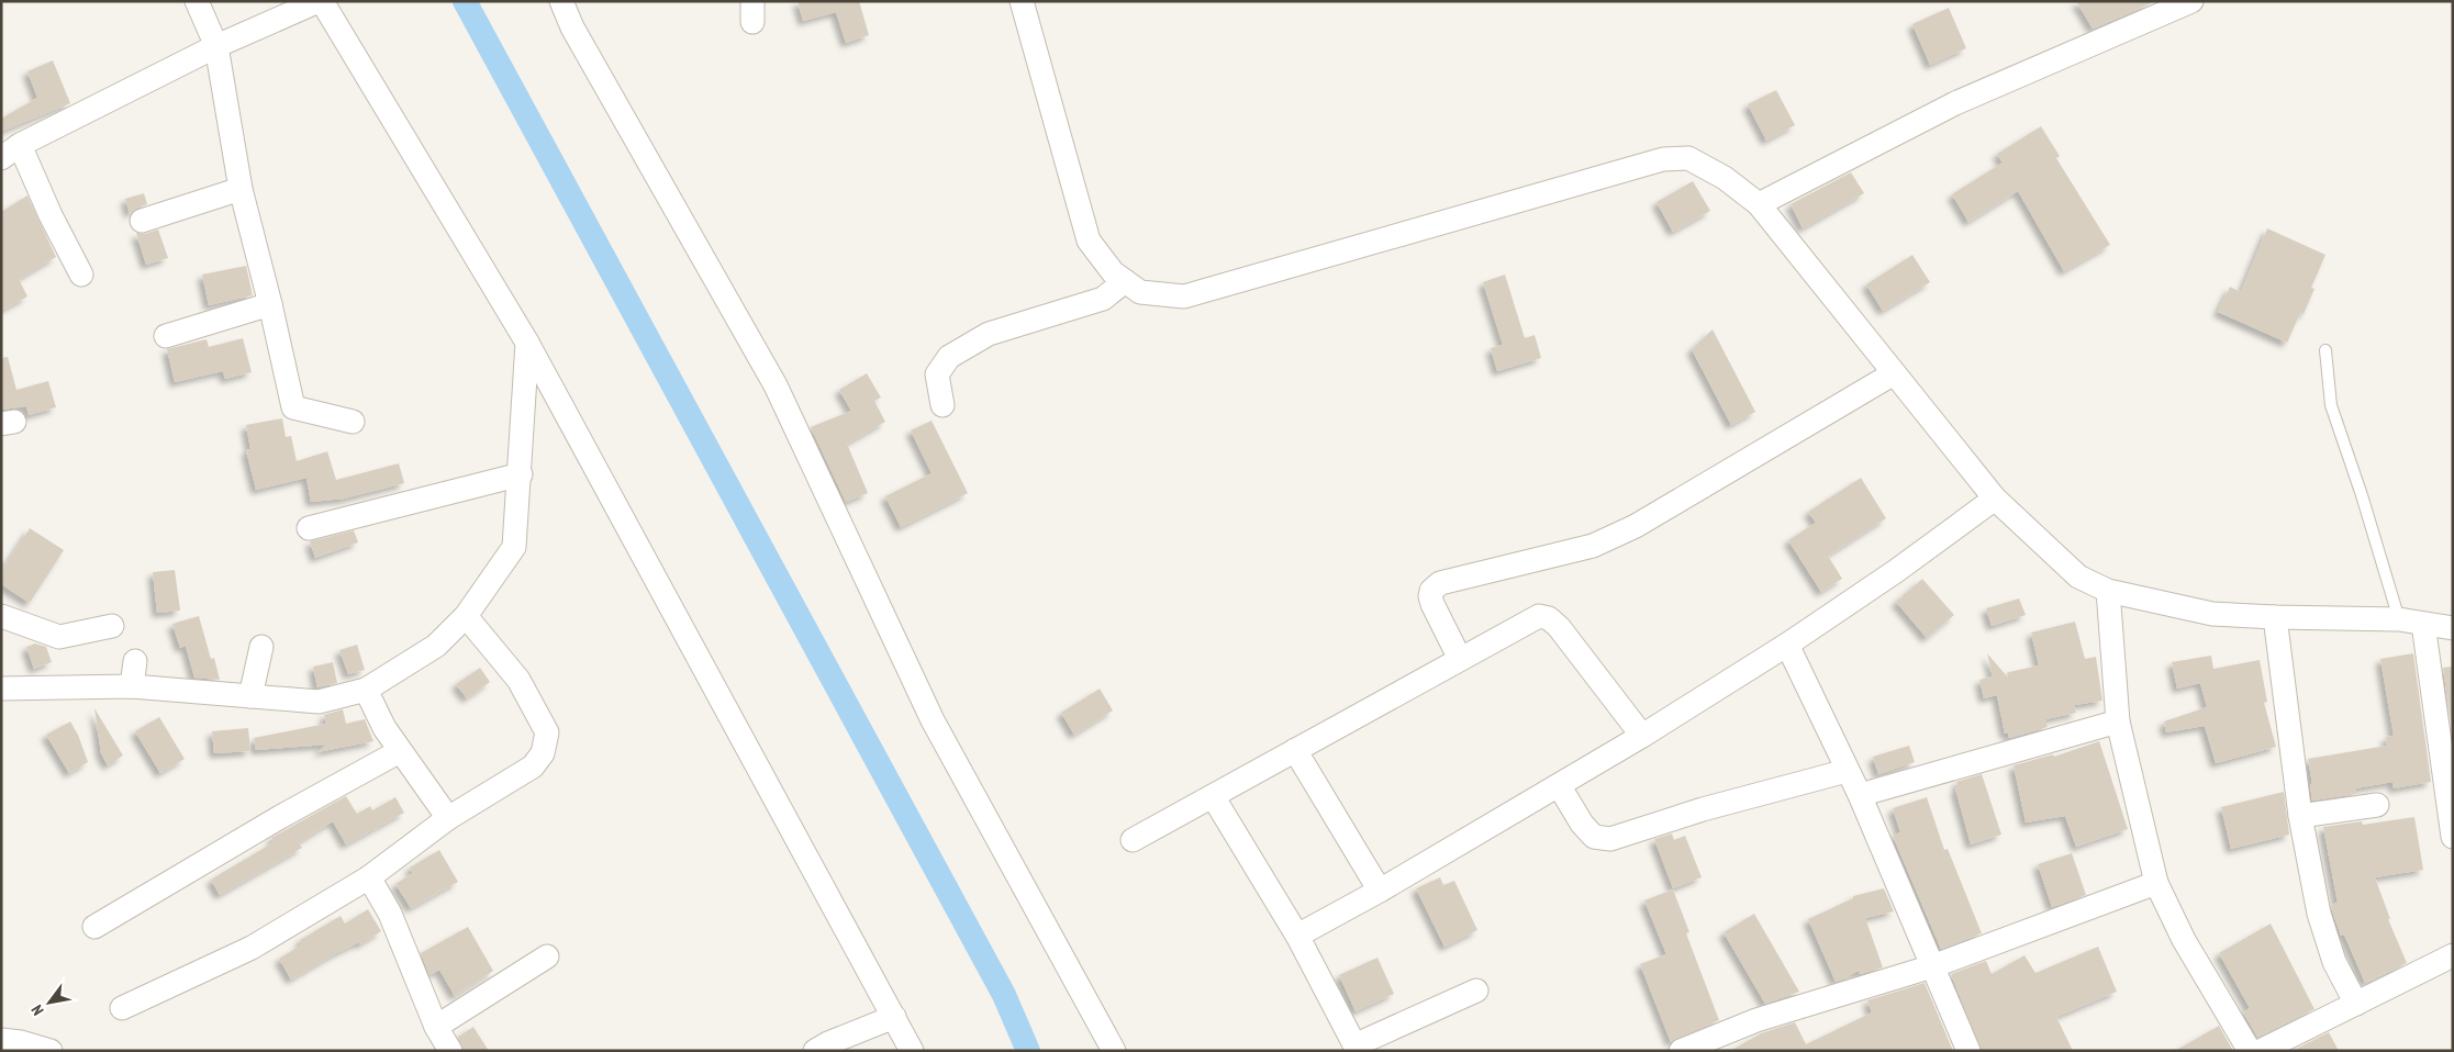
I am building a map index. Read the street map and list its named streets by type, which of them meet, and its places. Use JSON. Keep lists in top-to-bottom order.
{
  "north": "bottom left"
}
